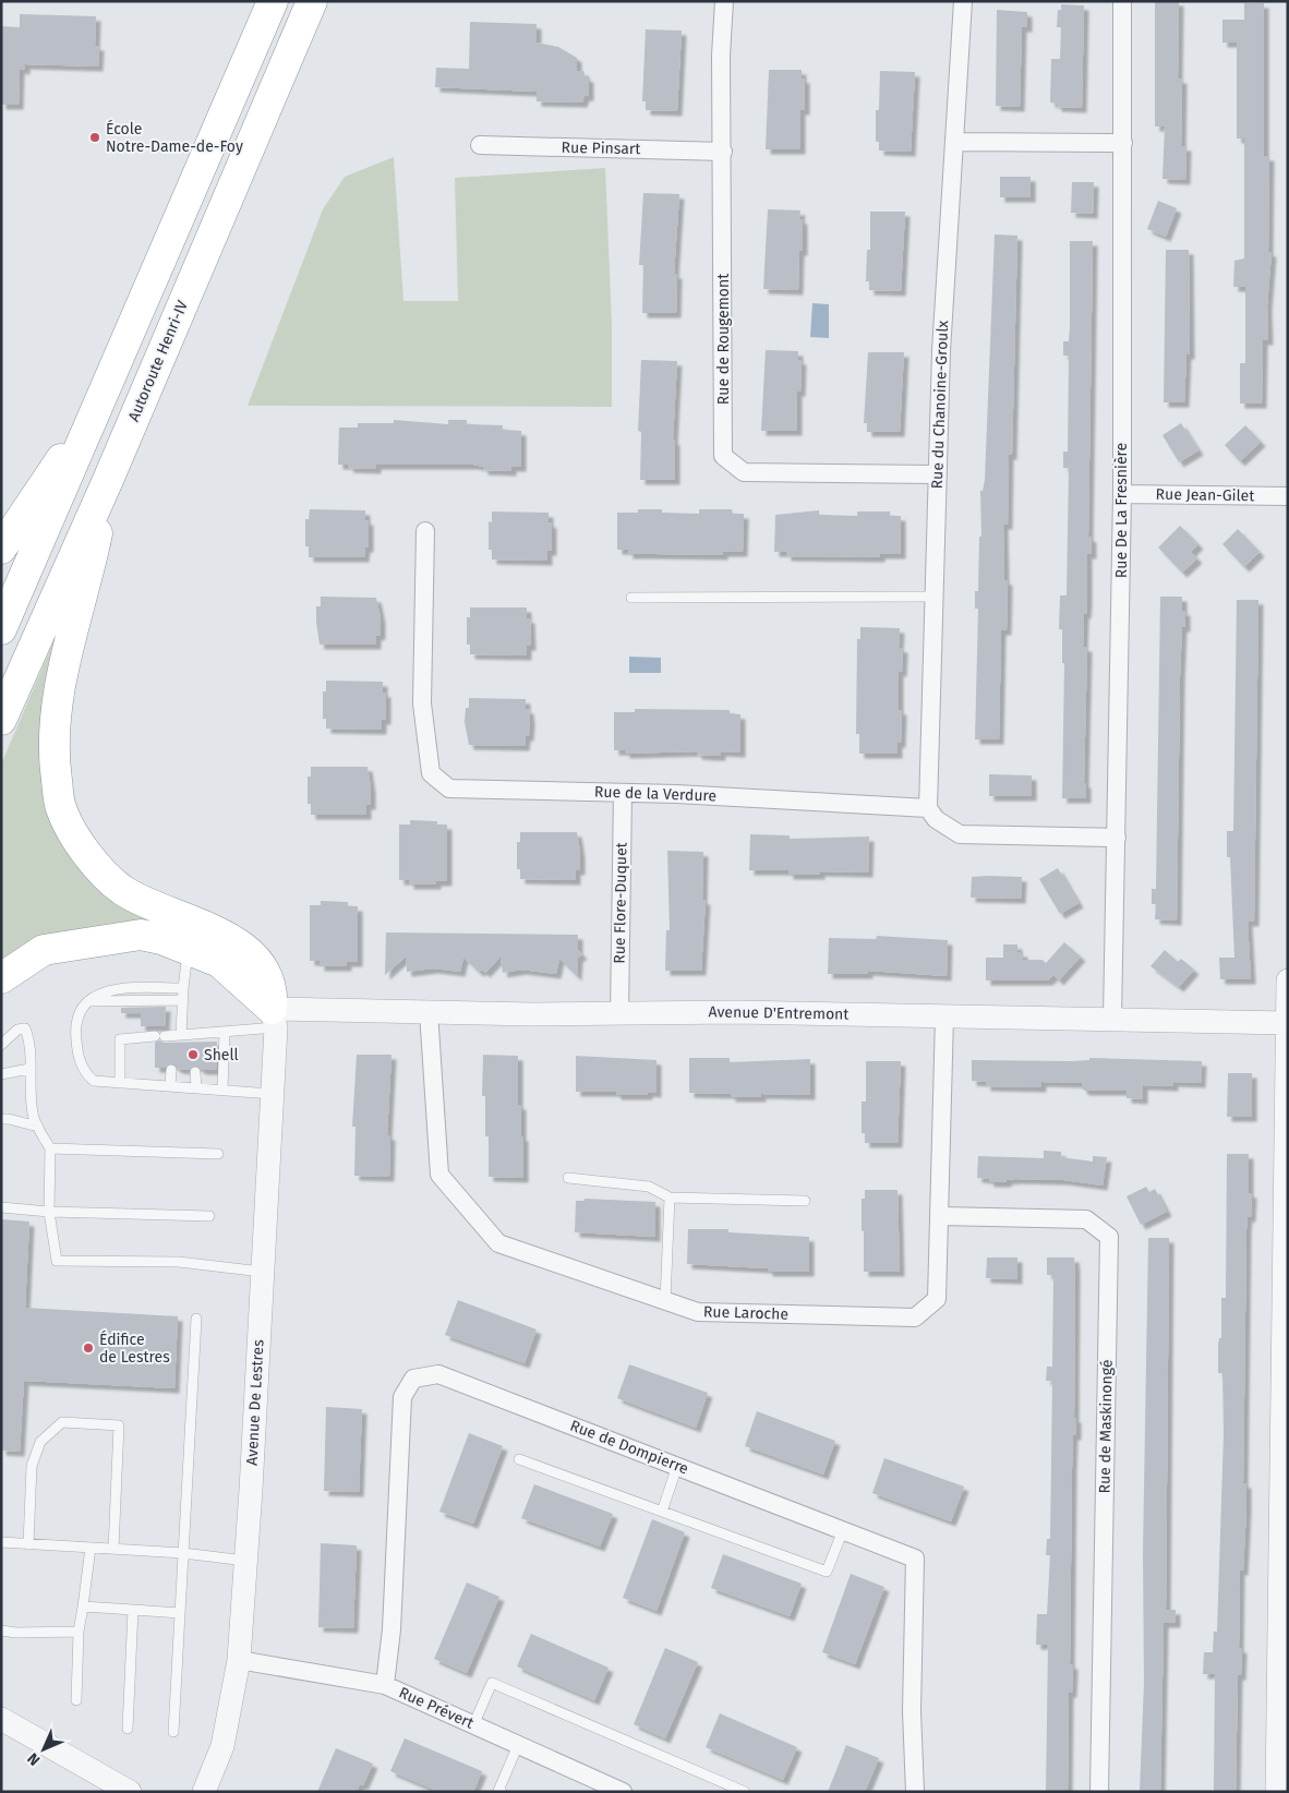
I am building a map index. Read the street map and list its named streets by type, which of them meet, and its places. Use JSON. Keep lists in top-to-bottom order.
{
  "streets": {
    "highway": ["Autoroute Henri-IV"],
    "street": [
      "Rue Pinsart",
      "Rue de Rougemont",
      "Rue du Chanoine-Groulx",
      "Rue Jean-Gilet",
      "Rue De La Fresnière",
      "Rue de la Verdure",
      "Rue Flore-Duquet",
      "Avenue D'Entremont",
      "Rue Laroche",
      "Avenue De Lestres",
      "Rue de Maskinongé",
      "Rue de Dompierre",
      "Rue Prévert"
    ]
  },
  "crossings": [
    ["Rue Pinsart", "Rue de Rougemont"],
    ["Rue de Rougemont", "Rue du Chanoine-Groulx"],
    ["Rue du Chanoine-Groulx", "Rue de la Verdure"],
    ["Rue Jean-Gilet", "Rue De La Fresnière"],
    ["Rue De La Fresnière", "Avenue D'Entremont"],
    ["Rue de la Verdure", "Rue Flore-Duquet"],
    ["Rue Flore-Duquet", "Avenue D'Entremont"],
    ["Avenue D'Entremont", "Rue Laroche"],
    ["Avenue D'Entremont", "Avenue De Lestres"],
    ["Rue Laroche", "Rue de Maskinongé"],
    ["Avenue De Lestres", "Rue Prévert"],
    ["Rue de Dompierre", "Rue Prévert"]
  ],
  "places": ["École Notre-Dame-de-Foy", "Shell", "Édifice de Lestres"],
  "north": "bottom left"
}
